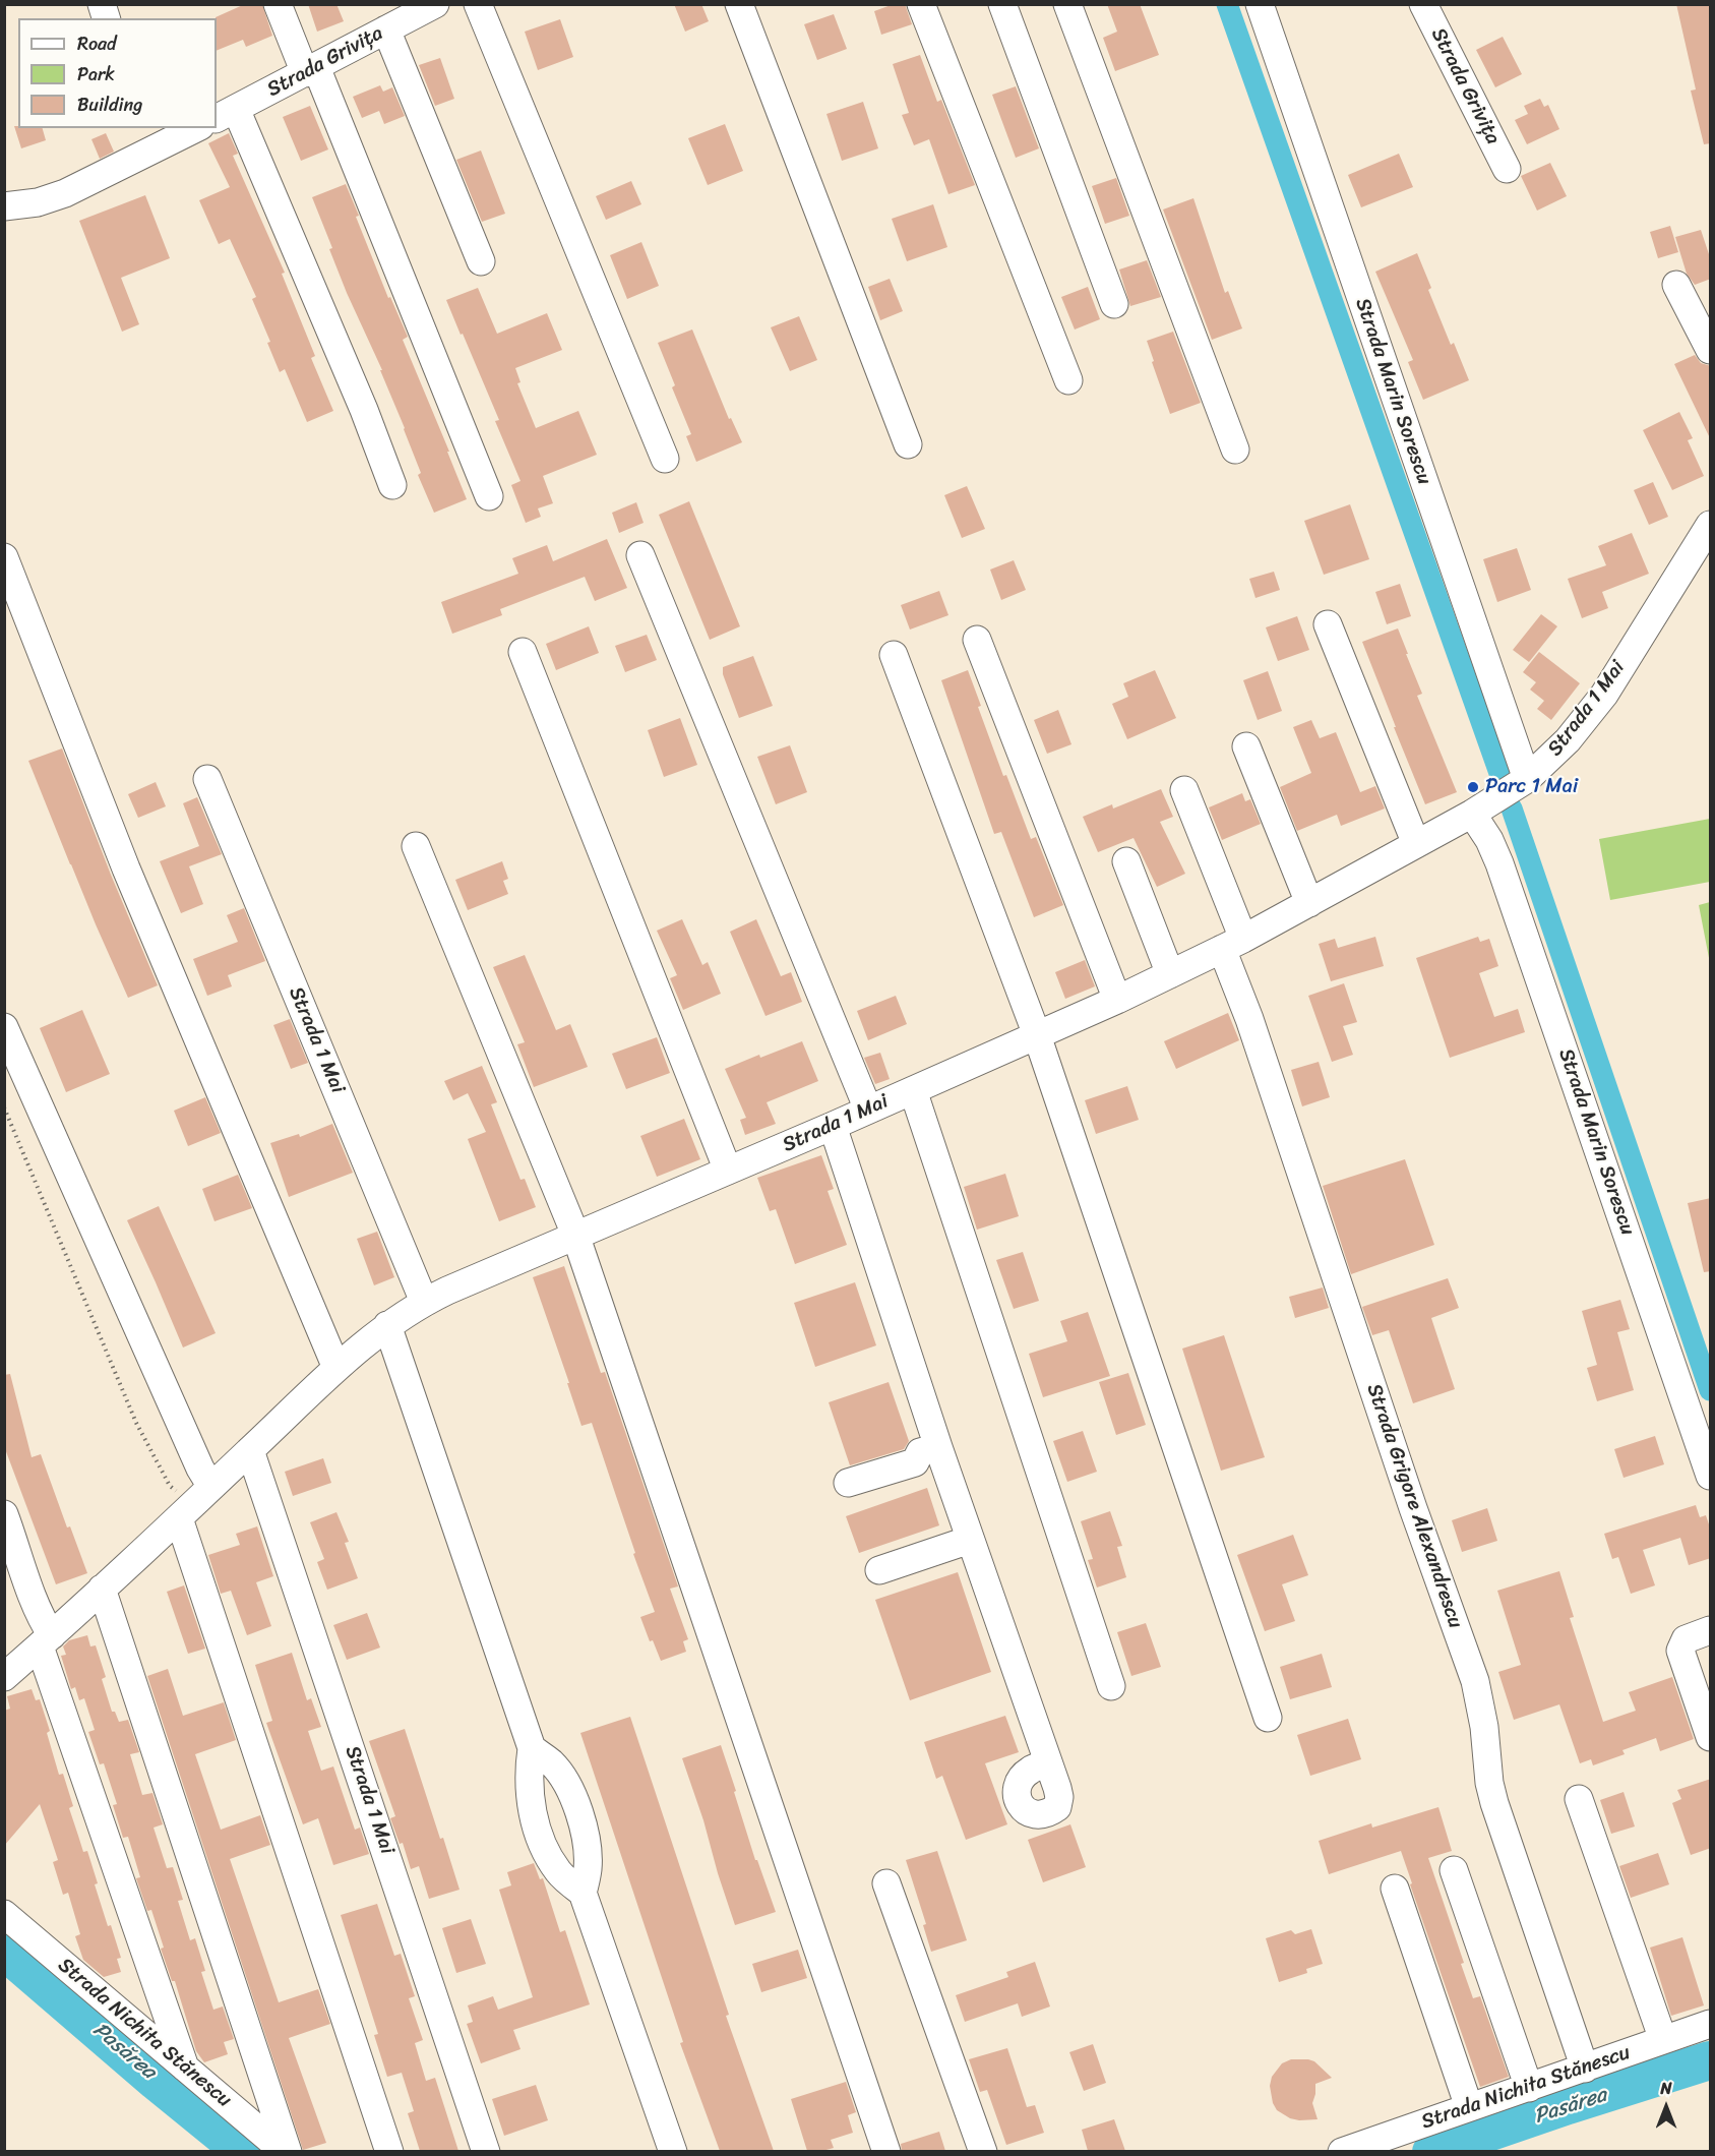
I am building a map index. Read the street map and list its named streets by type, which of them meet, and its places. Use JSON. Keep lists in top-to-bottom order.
{
  "streets": {
    "street": [
      "Strada Grivița",
      "Strada Marin Sorescu",
      "Strada 1 Mai",
      "Strada Grigore Alexandrescu",
      "Strada Nichita Stănescu"
    ]
  },
  "crossings": [
    ["Strada Marin Sorescu", "Strada 1 Mai"],
    ["Strada 1 Mai", "Strada Grigore Alexandrescu"],
    ["Strada Grigore Alexandrescu", "Strada Nichita Stănescu"]
  ],
  "water": ["Pasărea"],
  "places": ["Parc 1 Mai"],
  "legend": ["Road", "Park", "Building"],
  "north": "top"
}
